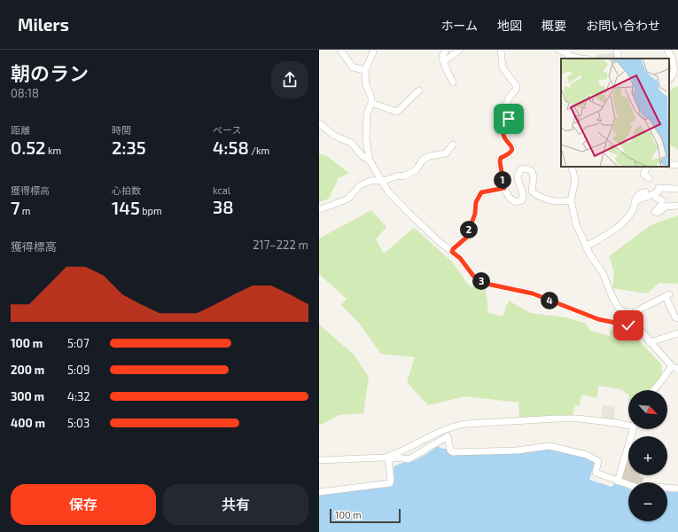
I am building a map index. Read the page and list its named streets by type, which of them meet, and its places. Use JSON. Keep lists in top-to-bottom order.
{
  "scale_bar": "100 m",
  "north": "bottom right",
  "page": {
    "header": "Milers",
    "nav": [
      "ホーム",
      "地図",
      "概要",
      "お問い合わせ"
    ],
    "heading": ["朝のラン", "08:18"],
    "stats": [
      ["距離", "0.52 km"],
      ["時間", "2:35"],
      ["ペース", "4:58 /km"],
      ["獲得標高", "7 m"],
      ["心拍数", "145 bpm"],
      ["kcal", "38"]
    ],
    "pins": [
      "1",
      "2",
      "3",
      "4"
    ],
    "chart": ["獲得標高", "217–222 m"],
    "list": [
      {
        "name": "100 m",
        "note": "5:07"
      },
      {
        "name": "200 m",
        "note": "5:09"
      },
      {
        "name": "300 m",
        "note": "4:32"
      },
      {
        "name": "400 m",
        "note": "5:03"
      }
    ],
    "map_buttons": ["+", "−"],
    "buttons": ["保存", "共有"],
    "scale": "100 m"
  }
}
